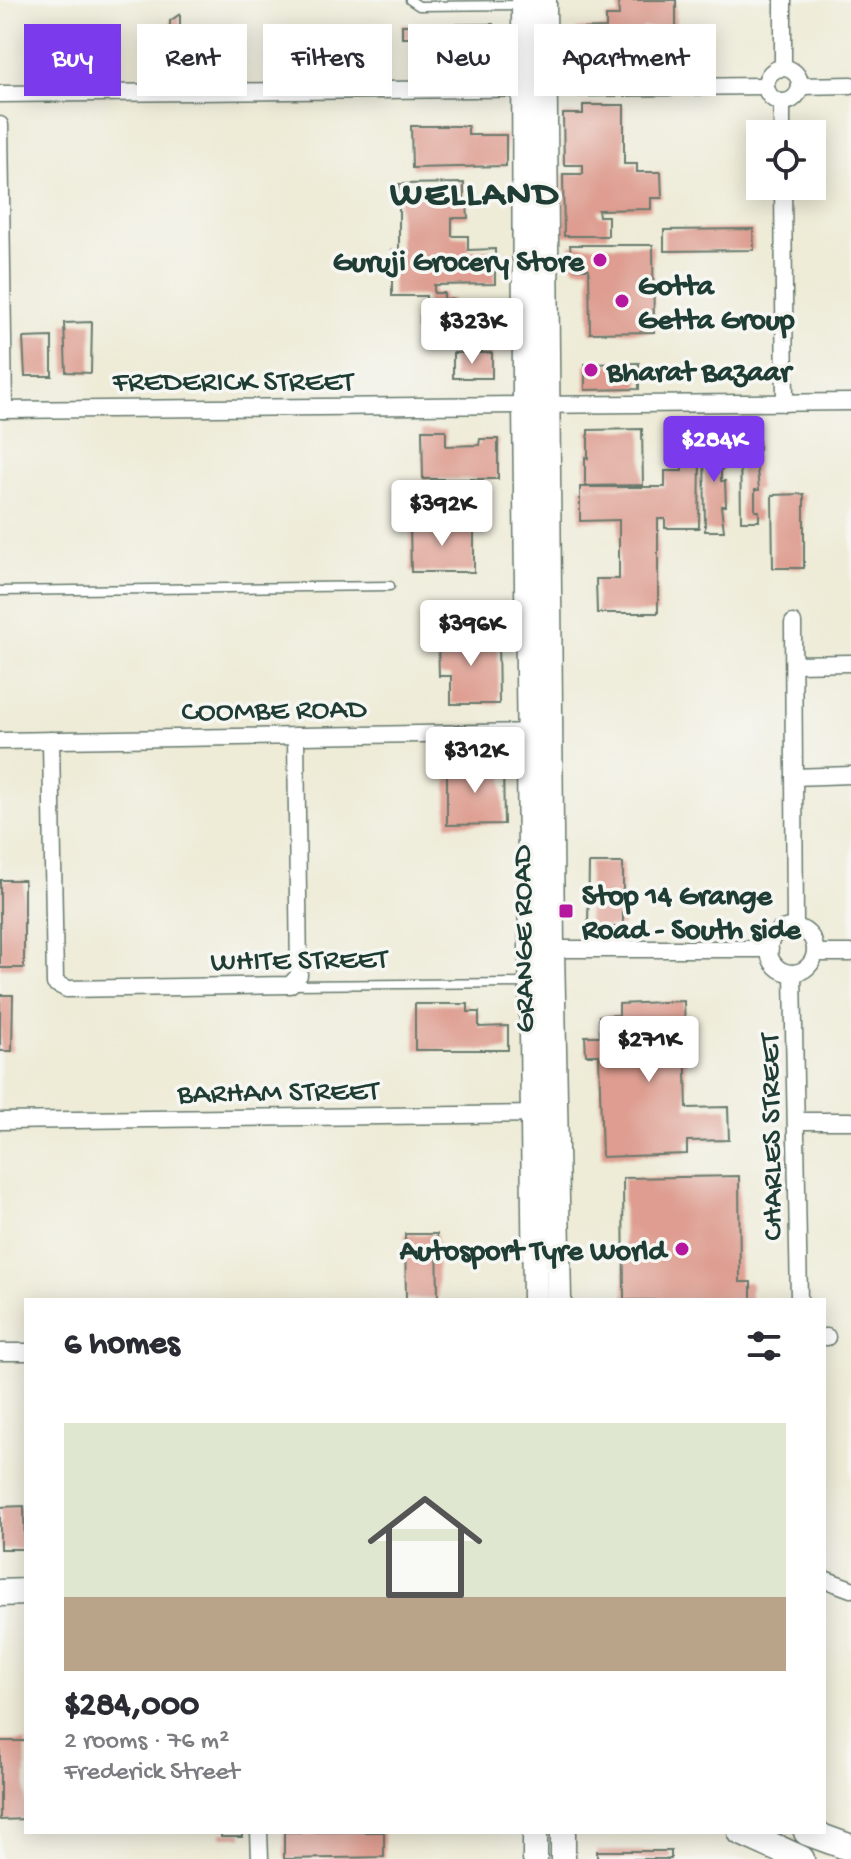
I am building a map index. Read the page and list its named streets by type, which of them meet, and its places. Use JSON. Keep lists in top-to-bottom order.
{
  "streets": {
    "main road": ["GRANGE ROAD"],
    "street": [
      "FREDERICK STREET",
      "COOMBE ROAD",
      "WHITE STREET",
      "BARHAM STREET",
      "CHARLES STREET"
    ]
  },
  "crossings": [
    ["FREDERICK STREET", "GRANGE ROAD"],
    ["COOMBE ROAD", "GRANGE ROAD"],
    ["COOMBE ROAD", "WHITE STREET"],
    ["GRANGE ROAD", "WHITE STREET"],
    ["GRANGE ROAD", "BARHAM STREET"]
  ],
  "districts": ["WELLAND"],
  "places": {
    "other": [
      "Guruji Grocery Store",
      "Gotta Getta Group",
      "Bharat Bazaar",
      "Autosport Tyre World"
    ],
    "transit": ["Stop 14 Grange Road - South side"]
  },
  "page": {
    "chip": [
      "Buy",
      "Rent",
      "Filters",
      "New",
      "Apartment"
    ],
    "price": [
      "$323K",
      "$284K",
      "$392K",
      "$396K",
      "$312K",
      "$271K"
    ],
    "heading": "6 homes",
    "list": [
      {
        "name": "$284,000",
        "note": "2 rooms · 76 m² · Frederick Street"
      }
    ]
  }
}
